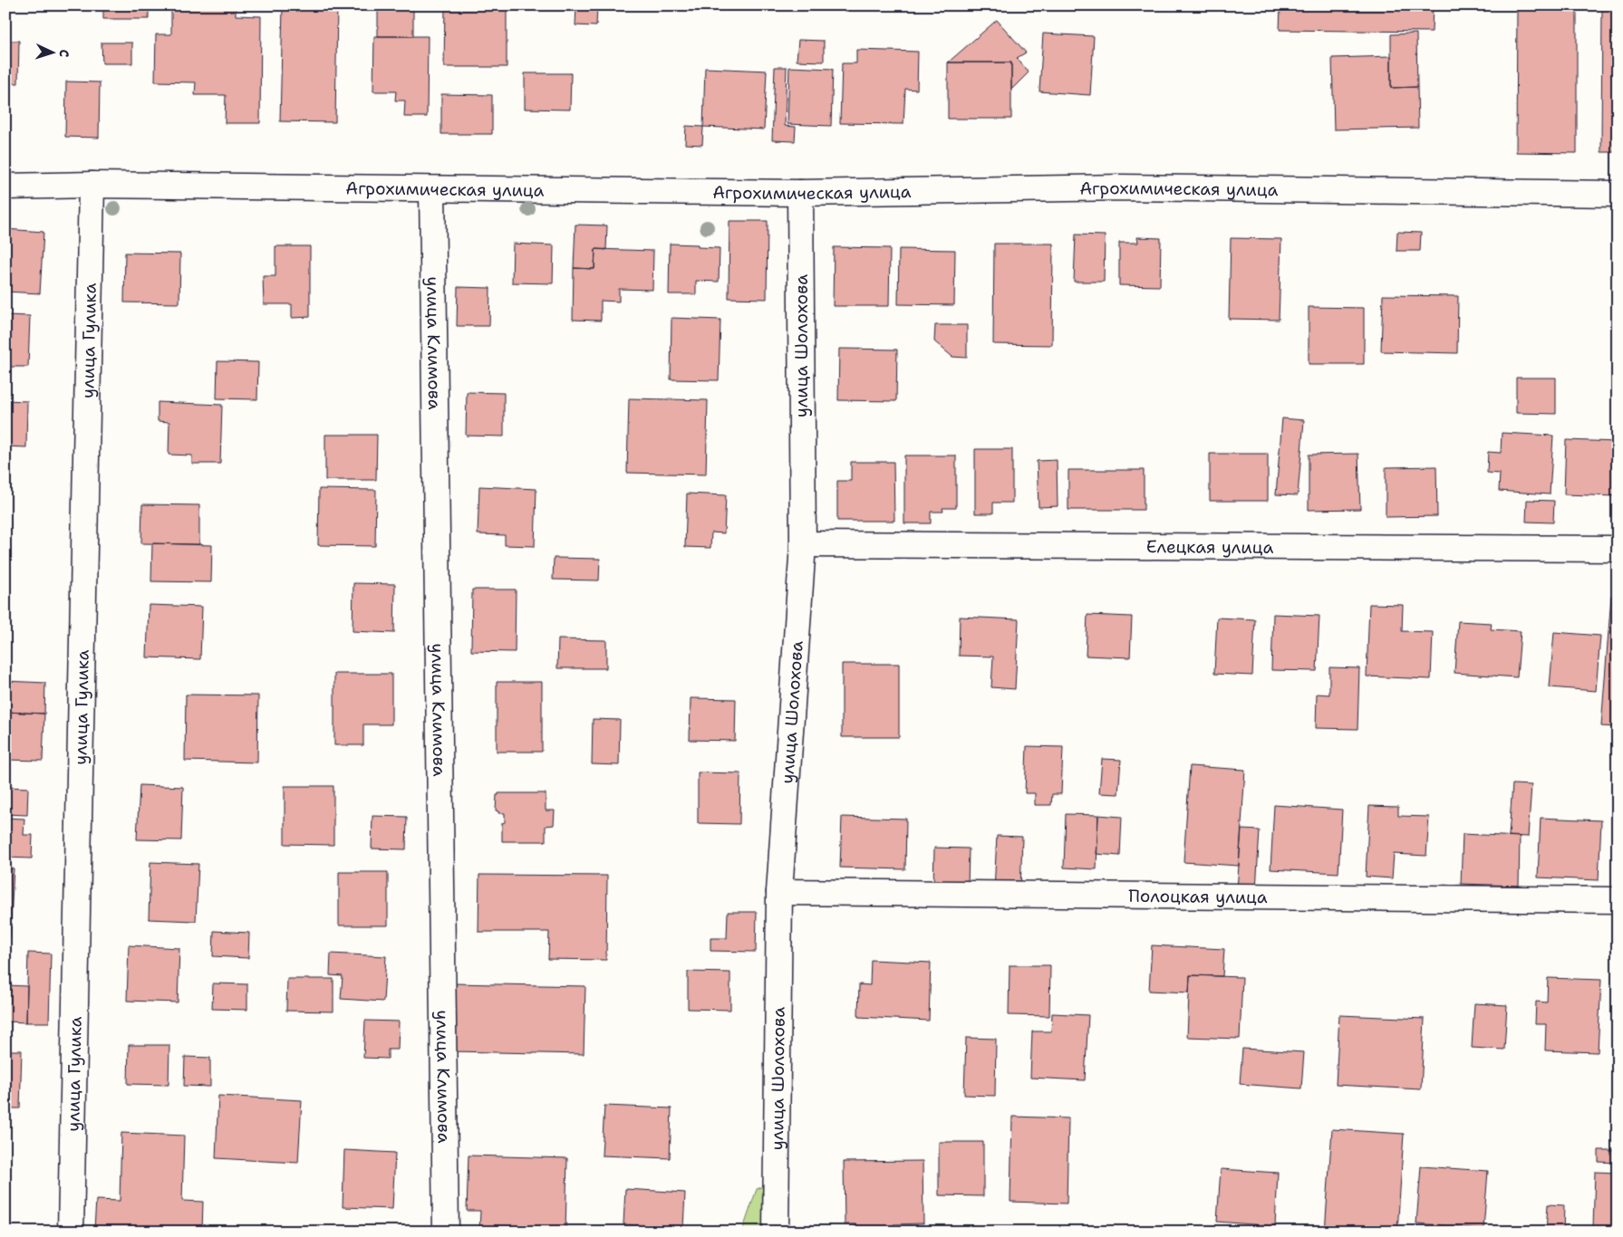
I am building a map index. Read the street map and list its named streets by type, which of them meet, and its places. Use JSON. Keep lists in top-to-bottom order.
{
  "streets": {
    "street": [
      "Агрохимическая улица",
      "улица Гулика",
      "улица Климова",
      "улица Шолохова",
      "Елецкая улица",
      "Полоцкая улица"
    ]
  },
  "crossings": [
    ["Агрохимическая улица", "улица Гулика"],
    ["Агрохимическая улица", "улица Климова"],
    ["Агрохимическая улица", "улица Шолохова"],
    ["улица Шолохова", "Елецкая улица"],
    ["улица Шолохова", "Полоцкая улица"]
  ],
  "north": "right"
}
